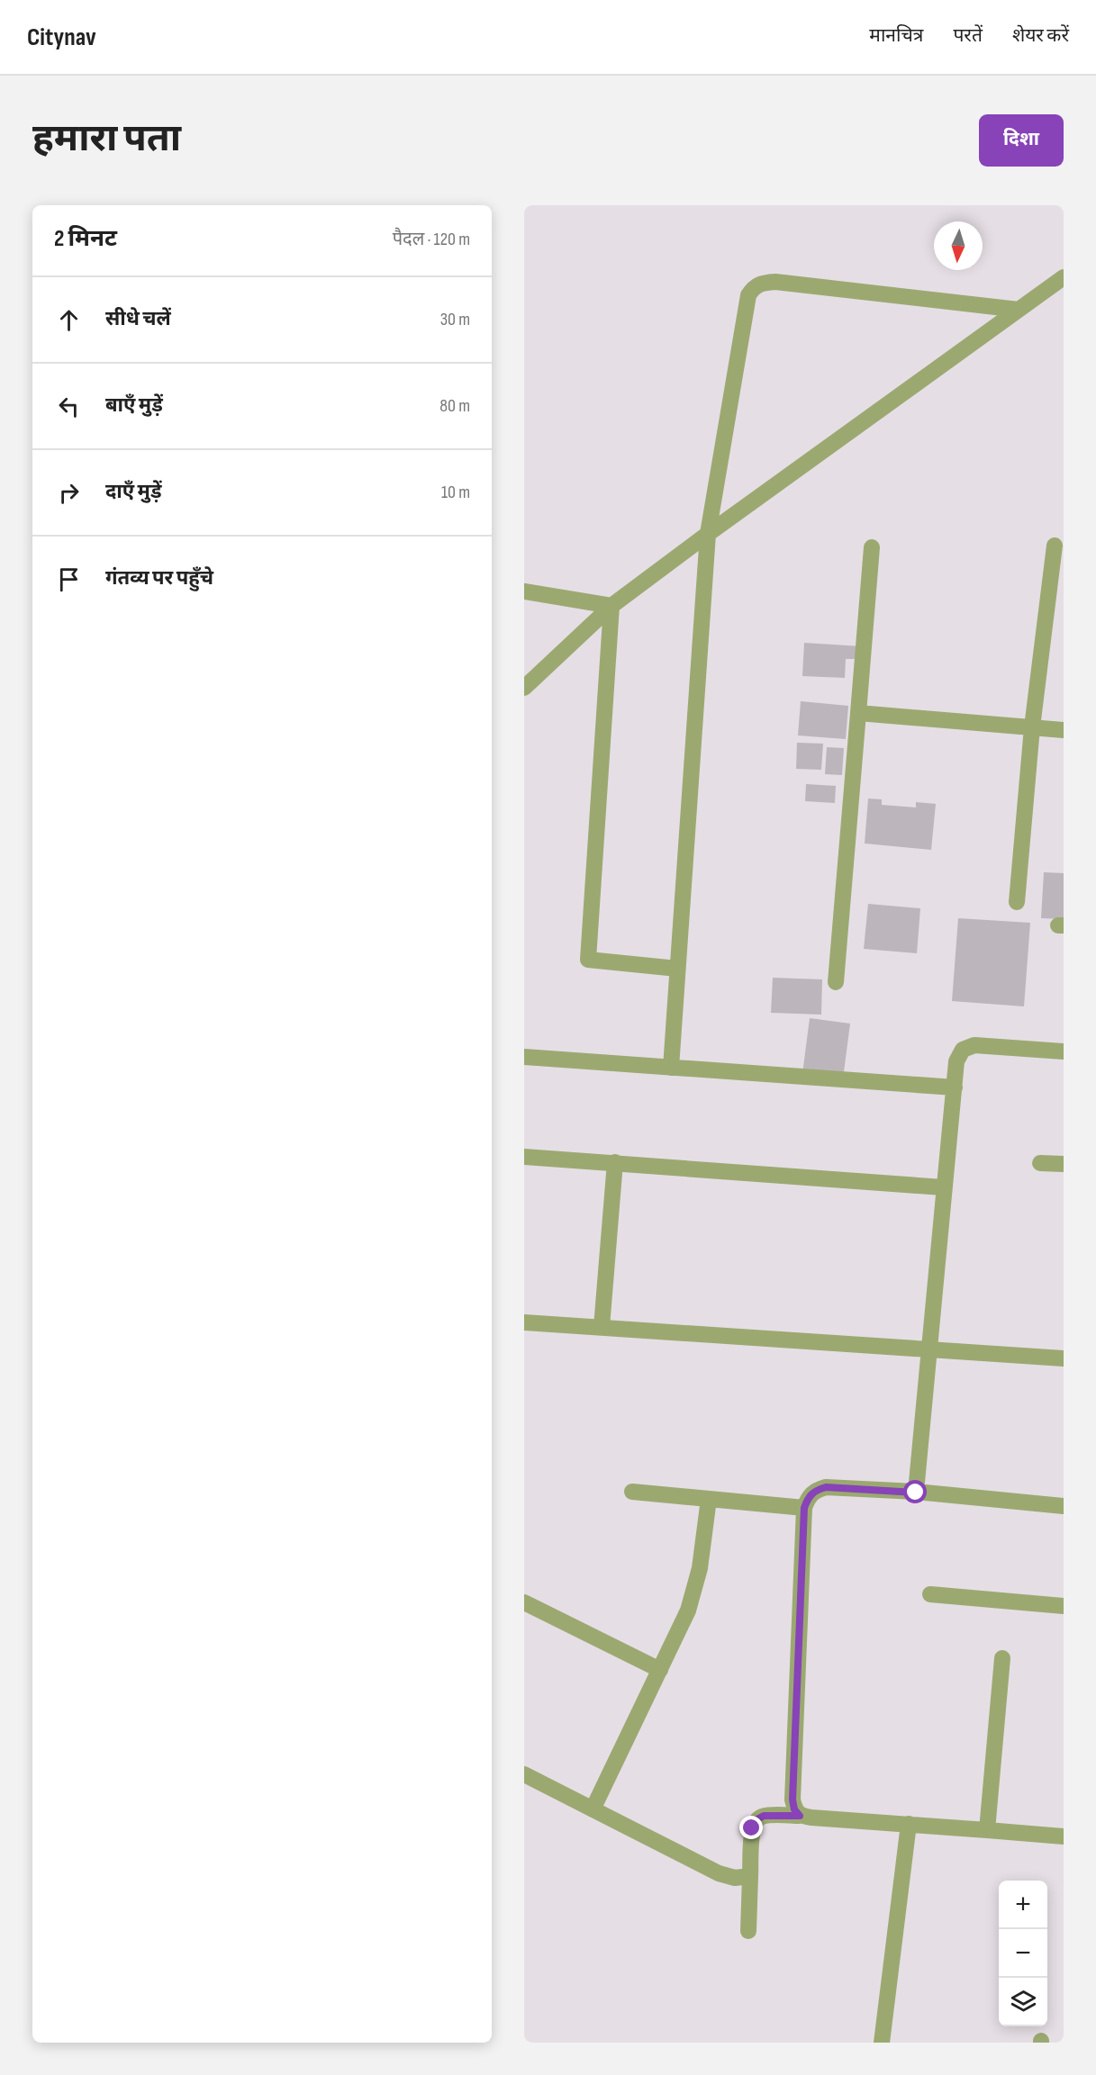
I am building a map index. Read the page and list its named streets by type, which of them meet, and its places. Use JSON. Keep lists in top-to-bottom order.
{
  "north": "bottom",
  "page": {
    "header": "Citynav",
    "nav": ["मानचित्र", "परतें", "शेयर करें"],
    "buttons": "दिशा",
    "title": "हमारा पता",
    "heading": ["2 मिनट", "पैदल · 120 m"],
    "list": [
      ["सीधे चलें", "30 m"],
      ["बाएँ मुड़ें", "80 m"],
      ["दाएँ मुड़ें", "10 m"],
      "गंतव्य पर पहुँचे"
    ],
    "map_buttons": ["+", "−"]
  }
}
